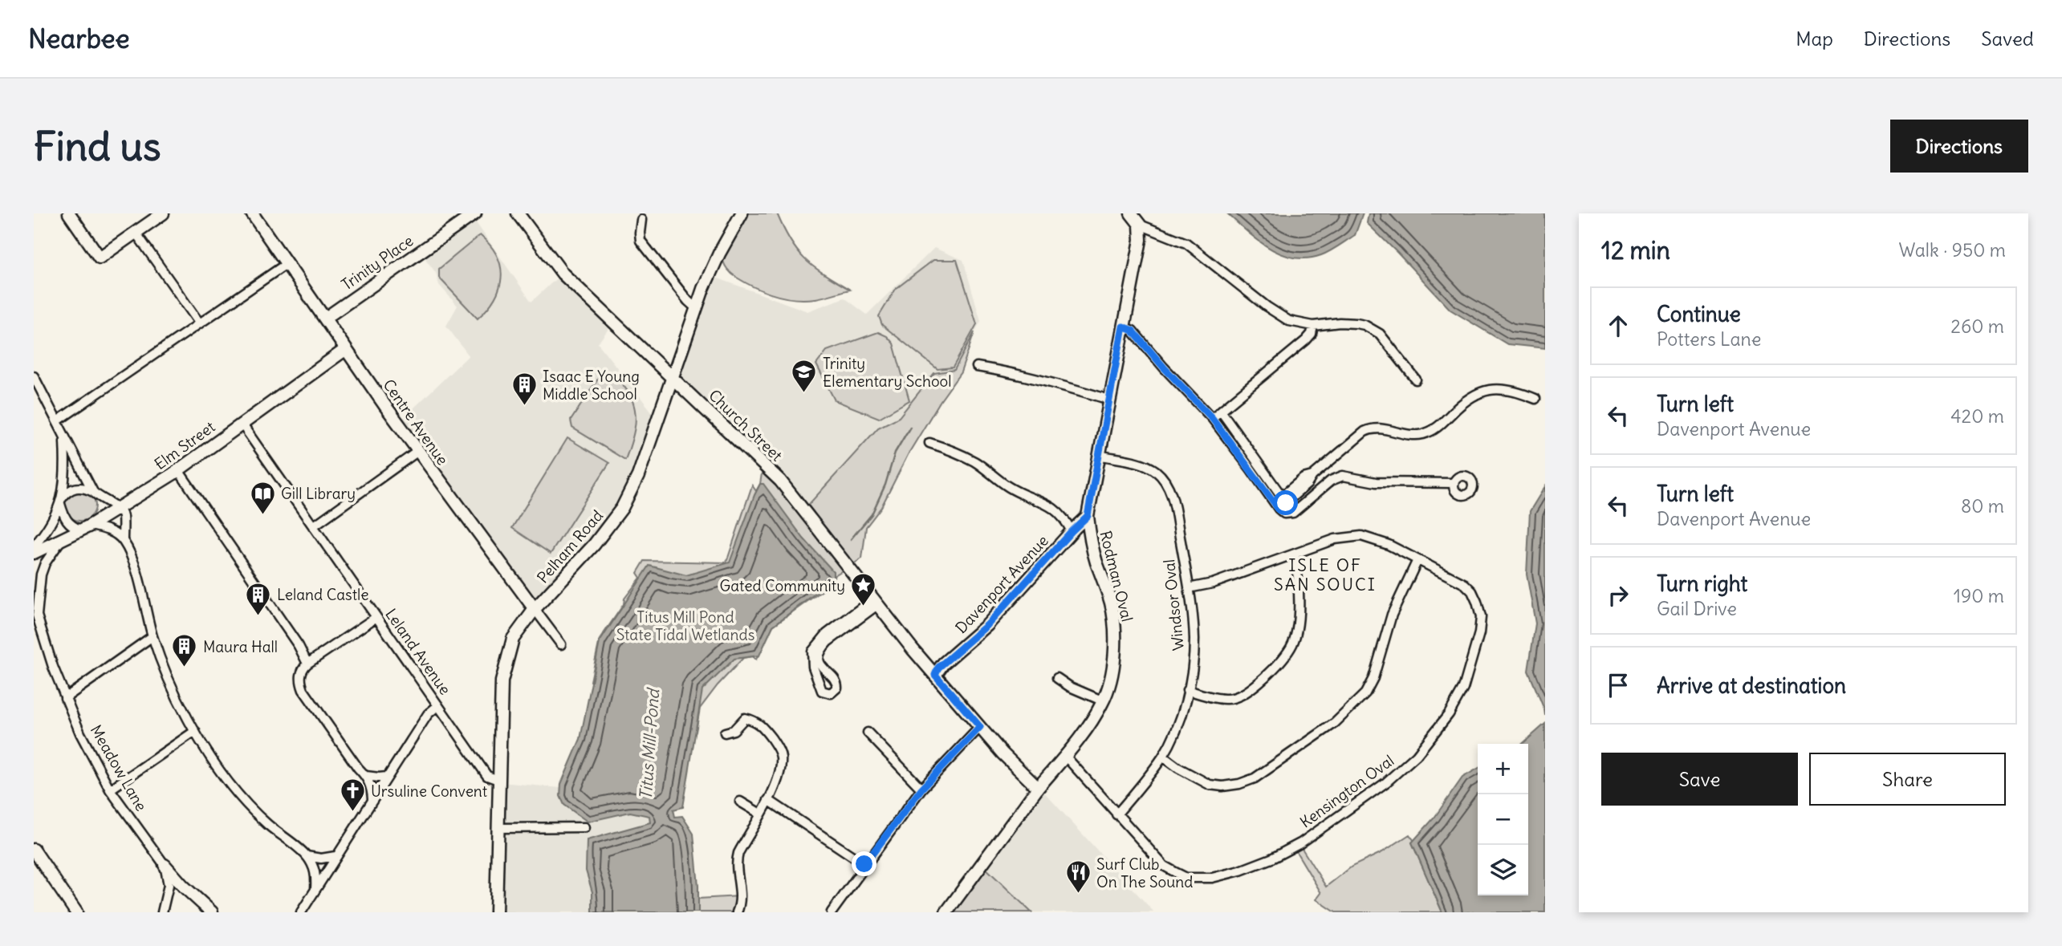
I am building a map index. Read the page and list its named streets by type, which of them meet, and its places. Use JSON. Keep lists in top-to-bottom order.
{
  "streets": {
    "street": [
      "Trinity Place",
      "Centre Avenue",
      "Church Street",
      "Elm Street",
      "Pelham Road",
      "Rodman Oval",
      "Davenport Avenue",
      "Windsor Oval",
      "Leland Avenue",
      "Meadow Lane",
      "Kensington Oval"
    ]
  },
  "crossings": [
    ["Trinity Place", "Centre Avenue"],
    ["Centre Avenue", "Elm Street"],
    ["Centre Avenue", "Pelham Road"],
    ["Church Street", "Pelham Road"],
    ["Church Street", "Davenport Avenue"],
    ["Elm Street", "Leland Avenue"],
    ["Elm Street", "Meadow Lane"],
    ["Pelham Road", "Leland Avenue"],
    ["Rodman Oval", "Davenport Avenue"],
    ["Rodman Oval", "Kensington Oval"],
    ["Windsor Oval", "Kensington Oval"]
  ],
  "districts": ["ISLE OF SAN SOUCI"],
  "water": ["Titus Mill-Pond"],
  "parks": ["Titus Mill Pond State Tidal Wetlands"],
  "places": {
    "school or university": ["Trinity Elementary School"],
    "building": ["Isaac E Young Middle School", "Leland Castle", "Maura Hall"],
    "library": ["Gill Library"],
    "place": ["Gated Community"],
    "church": ["Ursuline Convent"],
    "restaurant": ["Surf Club On The Sound"]
  },
  "page": {
    "header": "Nearbee",
    "nav": ["Map", "Directions", "Saved"],
    "buttons": [
      "Directions",
      ["Save", "Share"]
    ],
    "title": "Find us",
    "heading": ["12 min", "Walk · 950 m"],
    "list": [
      ["Continue", "Potters Lane", "260 m"],
      ["Turn left", "Davenport Avenue", "420 m"],
      ["Turn left", "Davenport Avenue", "80 m"],
      ["Turn right", "Gail Drive", "190 m"],
      "Arrive at destination"
    ],
    "map_buttons": ["+", "−"]
  }
}
